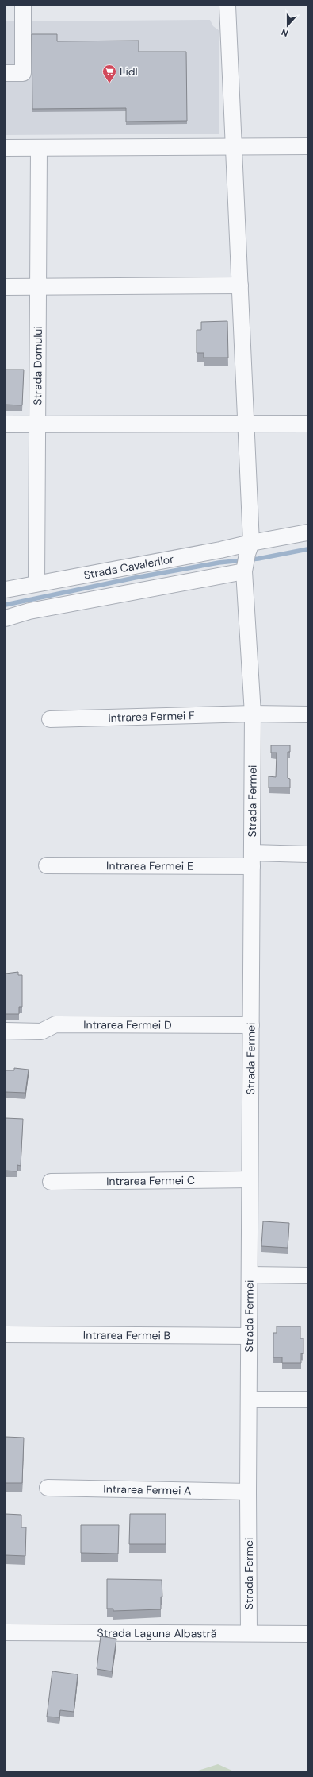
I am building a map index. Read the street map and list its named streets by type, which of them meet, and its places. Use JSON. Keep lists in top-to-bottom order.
{
  "streets": {
    "street": [
      "Strada Domului",
      "Strada Cavalerilor",
      "Intrarea Fermei F",
      "Strada Fermei",
      "Intrarea Fermei E",
      "Intrarea Fermei D",
      "Intrarea Fermei C",
      "Intrarea Fermei B",
      "Intrarea Fermei A",
      "Strada Laguna Albastră"
    ]
  },
  "crossings": [
    ["Strada Domului", "Strada Cavalerilor"],
    ["Strada Cavalerilor", "Strada Fermei"],
    ["Intrarea Fermei F", "Strada Fermei"],
    ["Strada Fermei", "Intrarea Fermei E"],
    ["Strada Fermei", "Intrarea Fermei D"],
    ["Strada Fermei", "Intrarea Fermei C"],
    ["Strada Fermei", "Intrarea Fermei B"],
    ["Strada Fermei", "Intrarea Fermei A"],
    ["Strada Fermei", "Strada Laguna Albastră"]
  ],
  "places": {
    "supermarket": ["Lidl"]
  },
  "north": "bottom"
}
